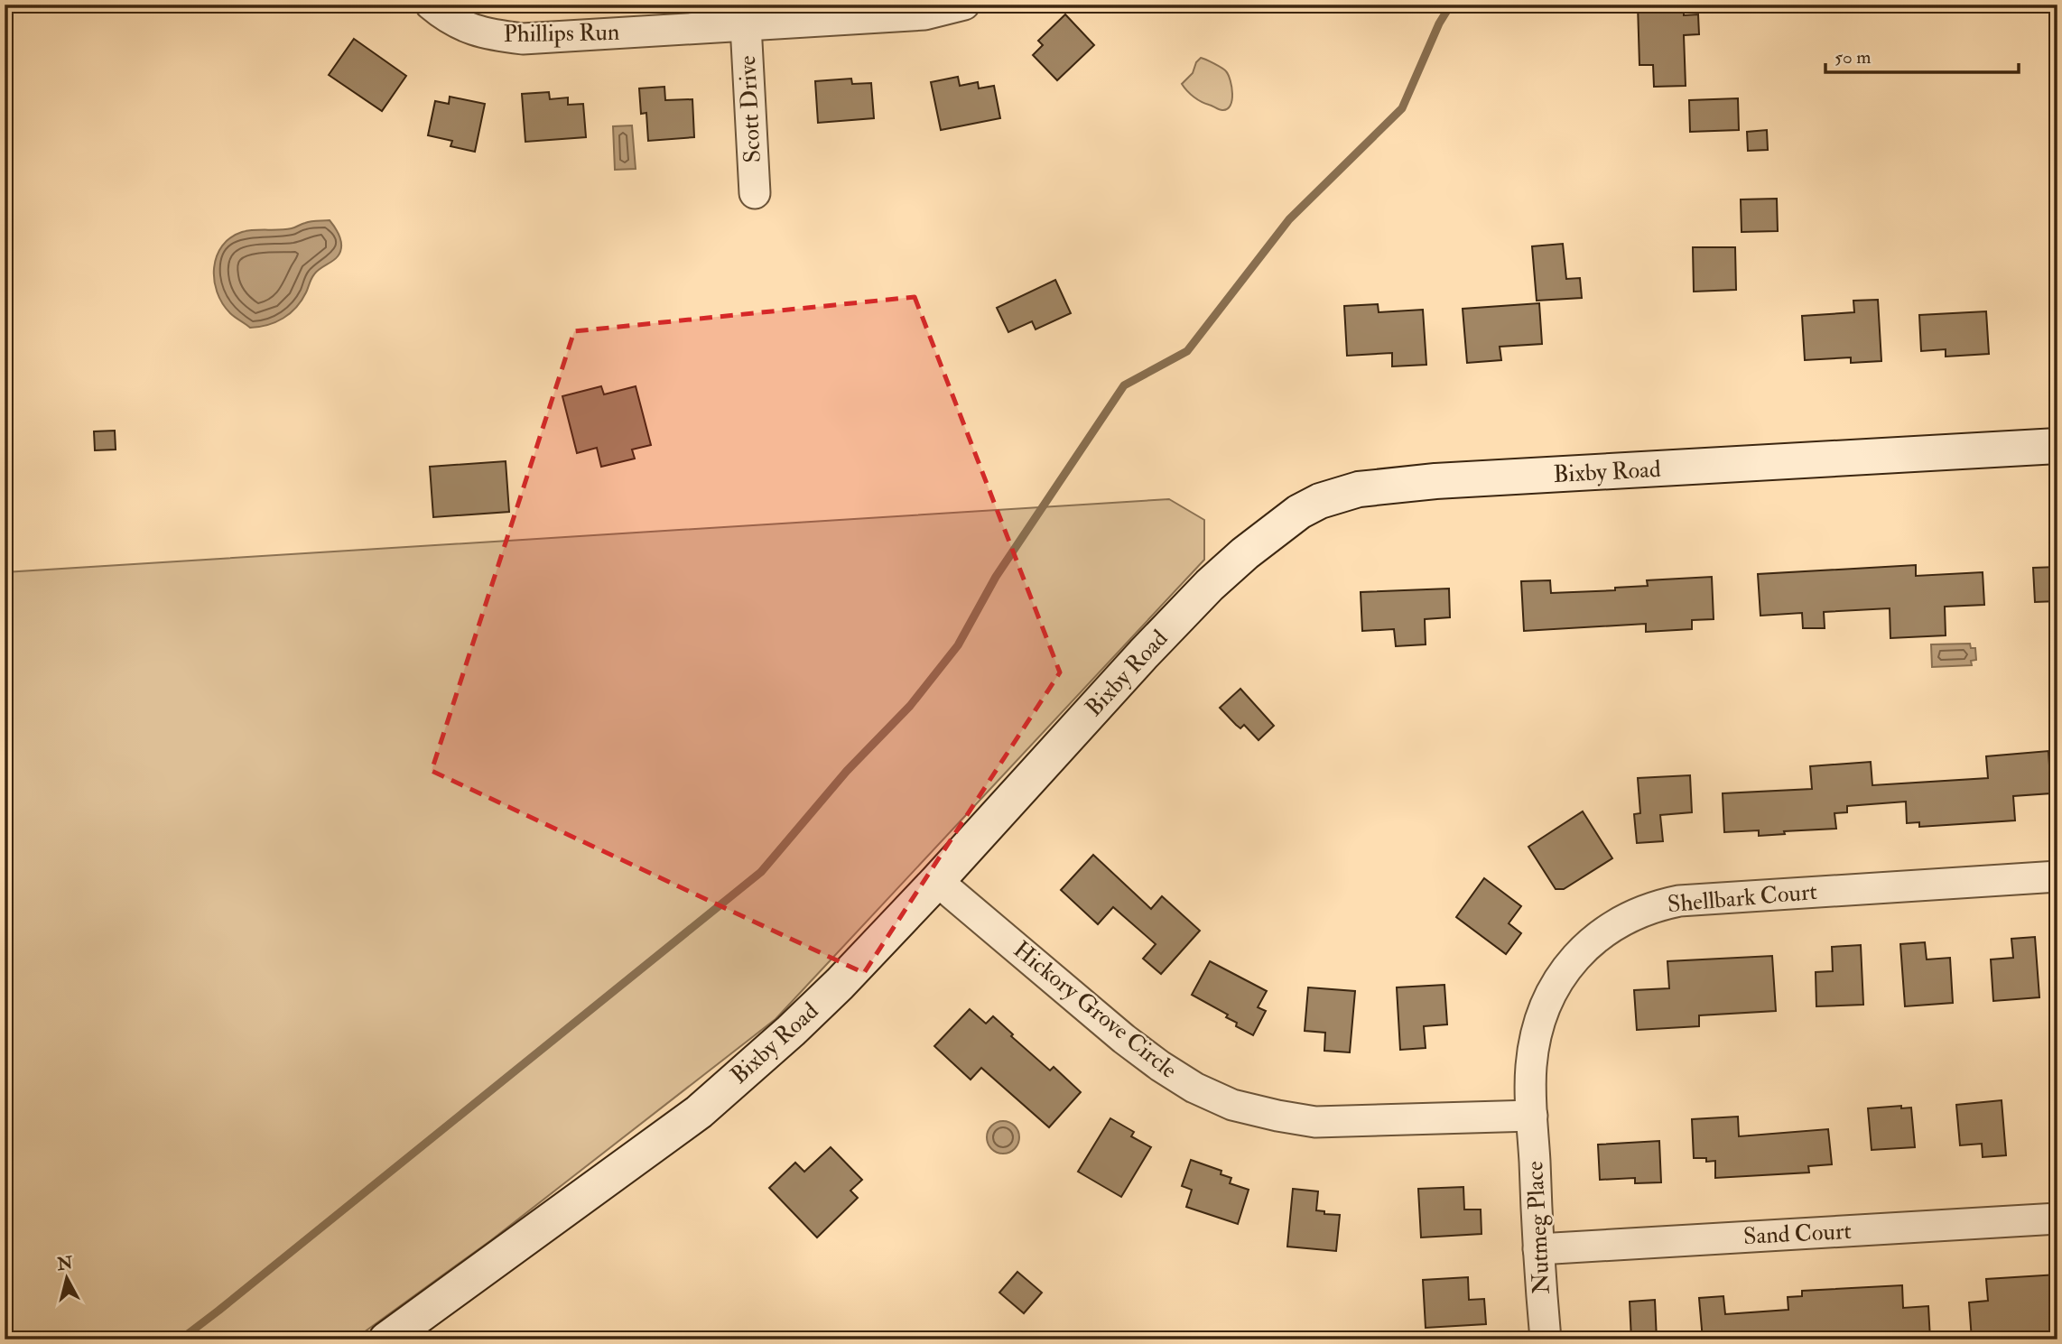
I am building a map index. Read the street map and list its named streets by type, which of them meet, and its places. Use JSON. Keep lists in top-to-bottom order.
{
  "streets": {
    "street": [
      "Phillips Run",
      "Scott Drive",
      "Bixby Road",
      "Shellbark Court",
      "Hickory Grove Circle",
      "Nutmeg Place",
      "Sand Court"
    ]
  },
  "crossings": [
    ["Phillips Run", "Scott Drive"],
    ["Bixby Road", "Hickory Grove Circle"],
    ["Shellbark Court", "Hickory Grove Circle"],
    ["Shellbark Court", "Nutmeg Place"],
    ["Hickory Grove Circle", "Nutmeg Place"],
    ["Nutmeg Place", "Sand Court"]
  ],
  "scale_bar": "50 m",
  "north": "top"
}
